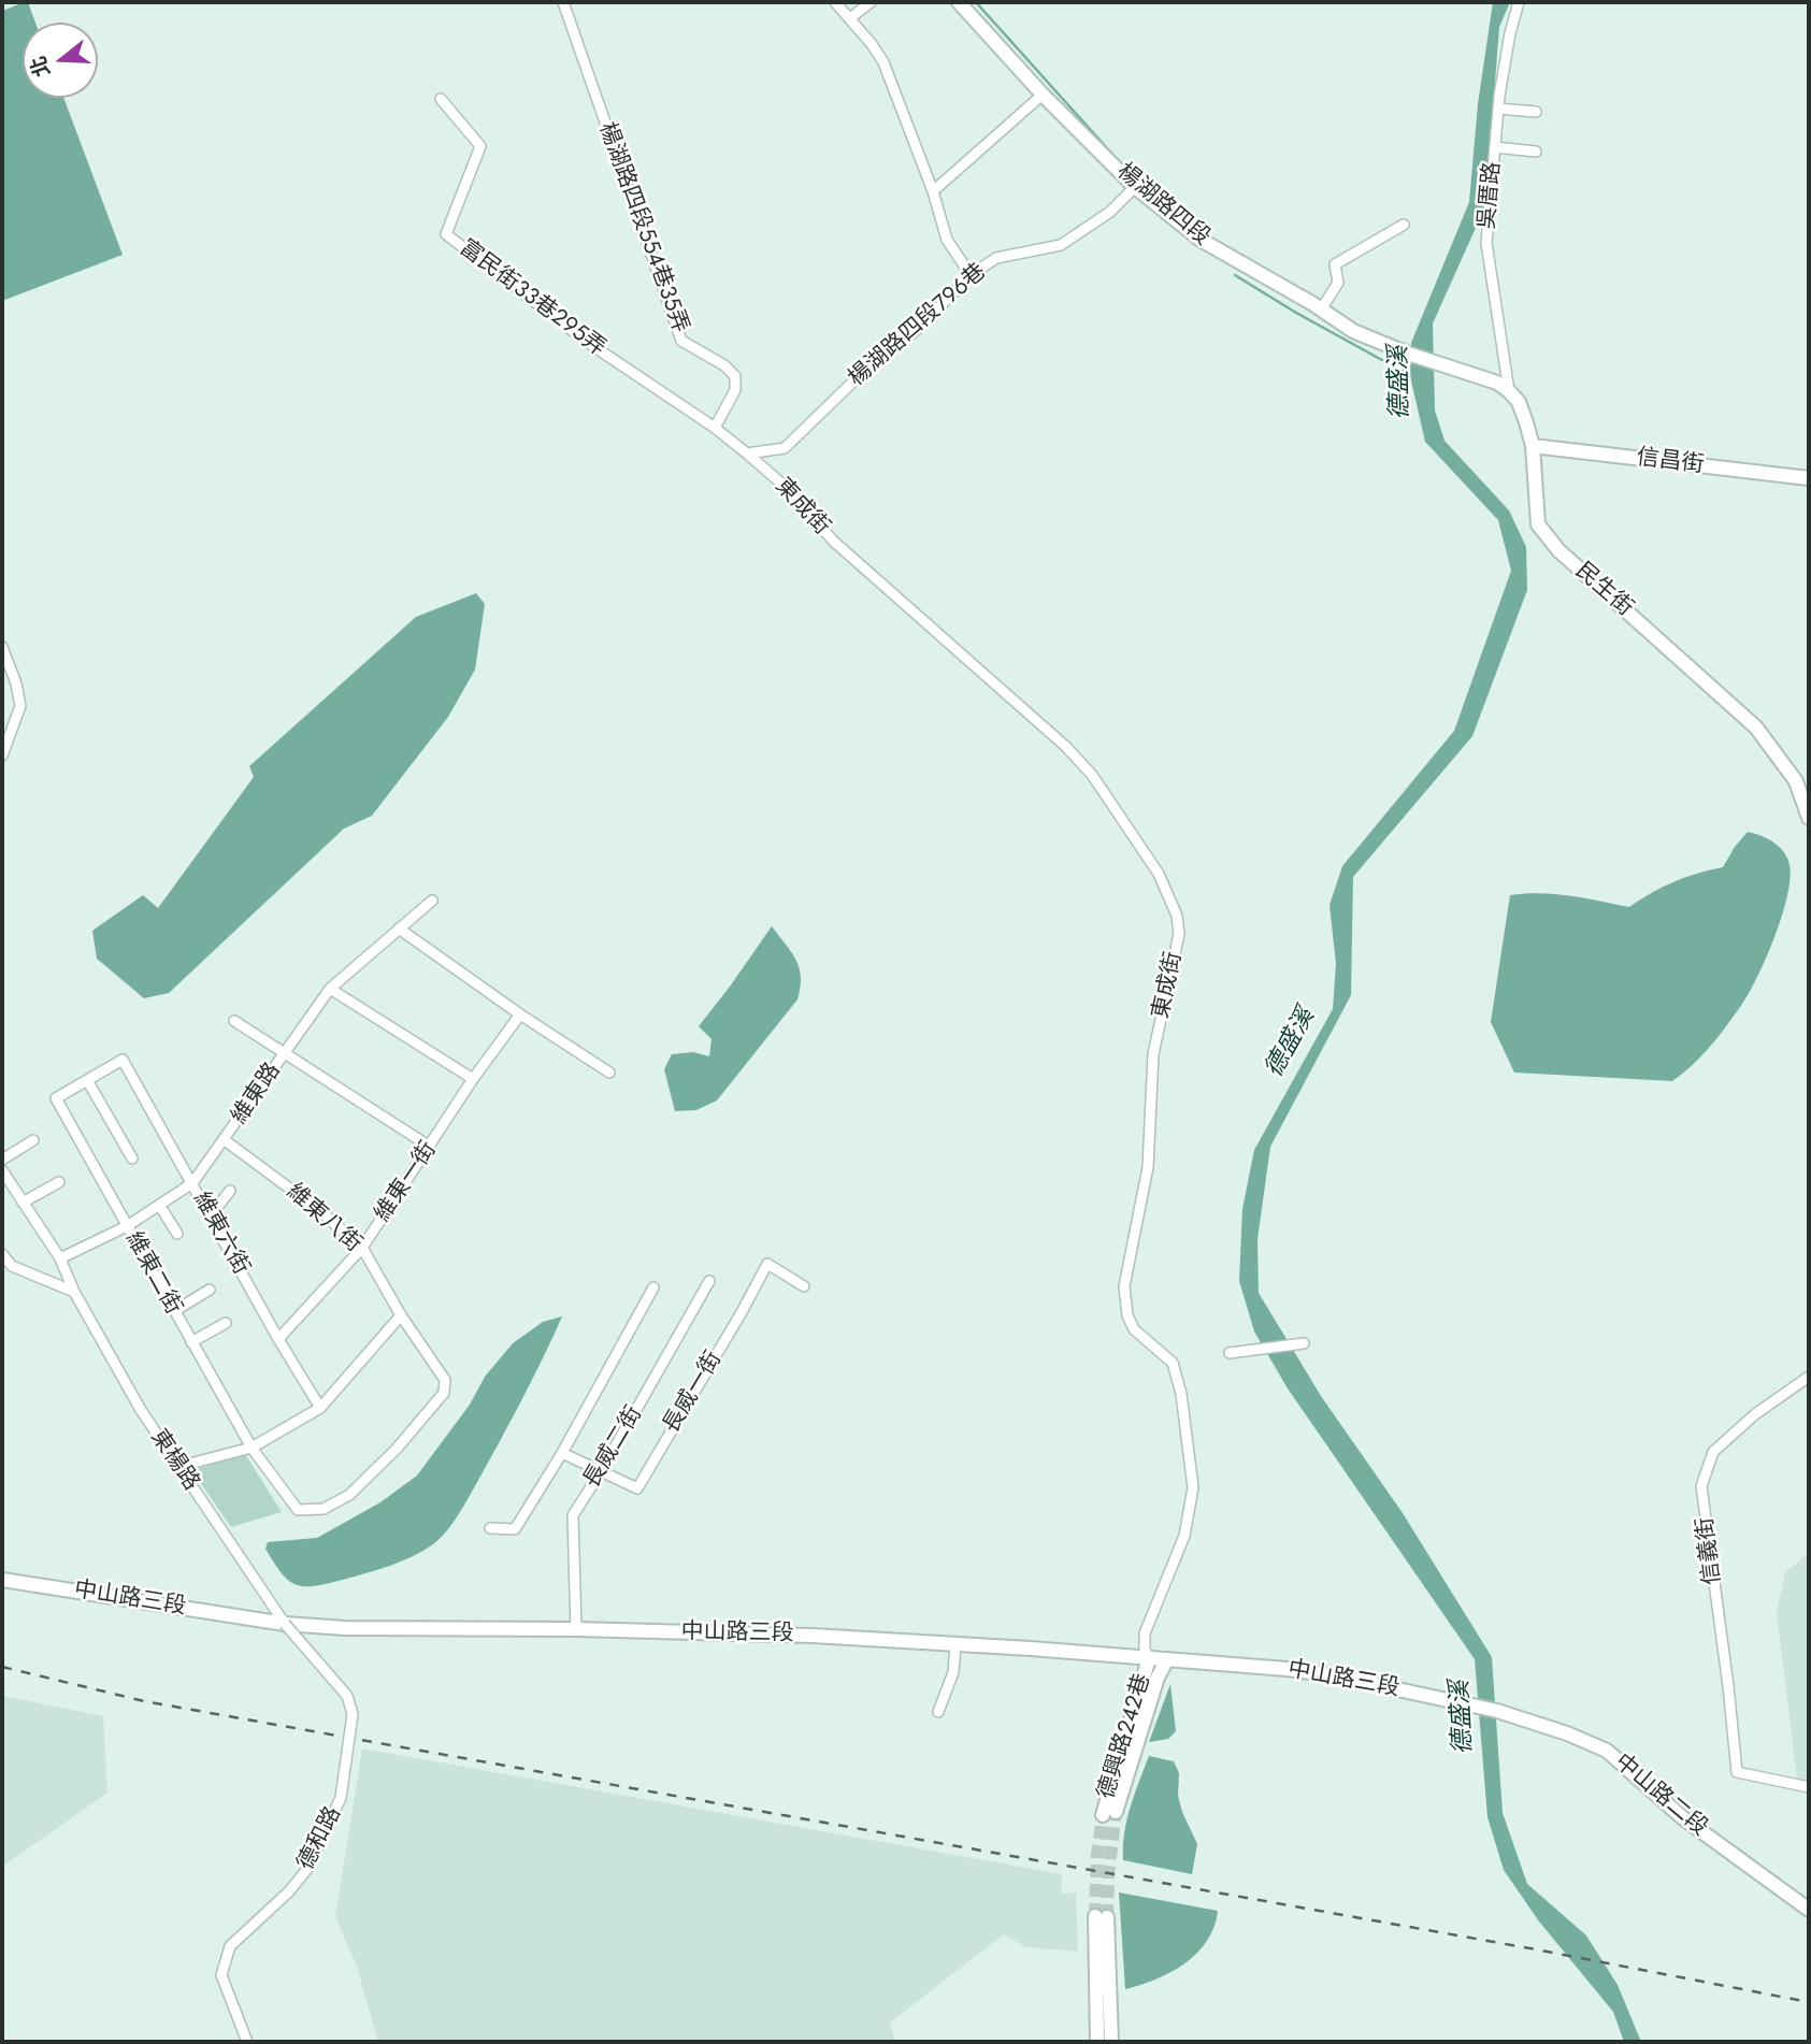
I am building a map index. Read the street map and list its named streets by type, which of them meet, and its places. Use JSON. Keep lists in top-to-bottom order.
{
  "streets": {
    "street": [
      "吳厝路",
      "楊湖路四段",
      "楊湖路四段554巷35弄",
      "富民街33巷295弄",
      "楊湖路四段796巷",
      "信昌街",
      "東成街",
      "民生街",
      "維東路",
      "維東一街",
      "維東八街",
      "維東六街",
      "維東二街",
      "長威一街",
      "長威二街",
      "東楊路",
      "信義街",
      "中山路三段",
      "德興路242巷",
      "中山路二段",
      "德和路"
    ]
  },
  "crossings": [
    ["吳厝路", "楊湖路四段"],
    ["吳厝路", "民生街"],
    ["楊湖路四段", "楊湖路四段796巷"],
    ["楊湖路四段", "民生街"],
    ["楊湖路四段554巷35弄", "富民街33巷295弄"],
    ["富民街33巷295弄", "楊湖路四段796巷"],
    ["富民街33巷295弄", "東成街"],
    ["楊湖路四段796巷", "東成街"],
    ["信昌街", "民生街"],
    ["東成街", "中山路三段"],
    ["東成街", "德興路242巷"],
    ["維東路", "維東八街"],
    ["維東路", "維東六街"],
    ["維東路", "維東二街"],
    ["維東路", "東楊路"],
    ["維東一街", "維東八街"],
    ["維東一街", "維東六街"],
    ["維東八街", "維東二街"],
    ["維東六街", "維東二街"],
    ["長威一街", "長威二街"],
    ["長威二街", "中山路三段"],
    ["東楊路", "中山路三段"],
    ["東楊路", "德和路"],
    ["中山路三段", "德興路242巷"],
    ["中山路三段", "中山路二段"],
    ["中山路三段", "德和路"]
  ],
  "water": ["德盛溪"],
  "north": "left"
}
